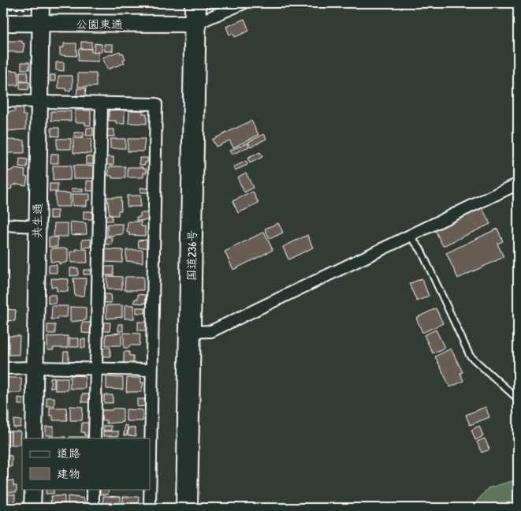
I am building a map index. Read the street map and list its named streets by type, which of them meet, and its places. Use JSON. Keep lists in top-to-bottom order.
{
  "streets": {
    "highway": ["国道236号"],
    "street": ["公園東通", "共生通"]
  },
  "crossings": [
    ["公園東通", "共生通"],
    ["公園東通", "国道236号"]
  ],
  "legend": ["道路", "建物"]
}
